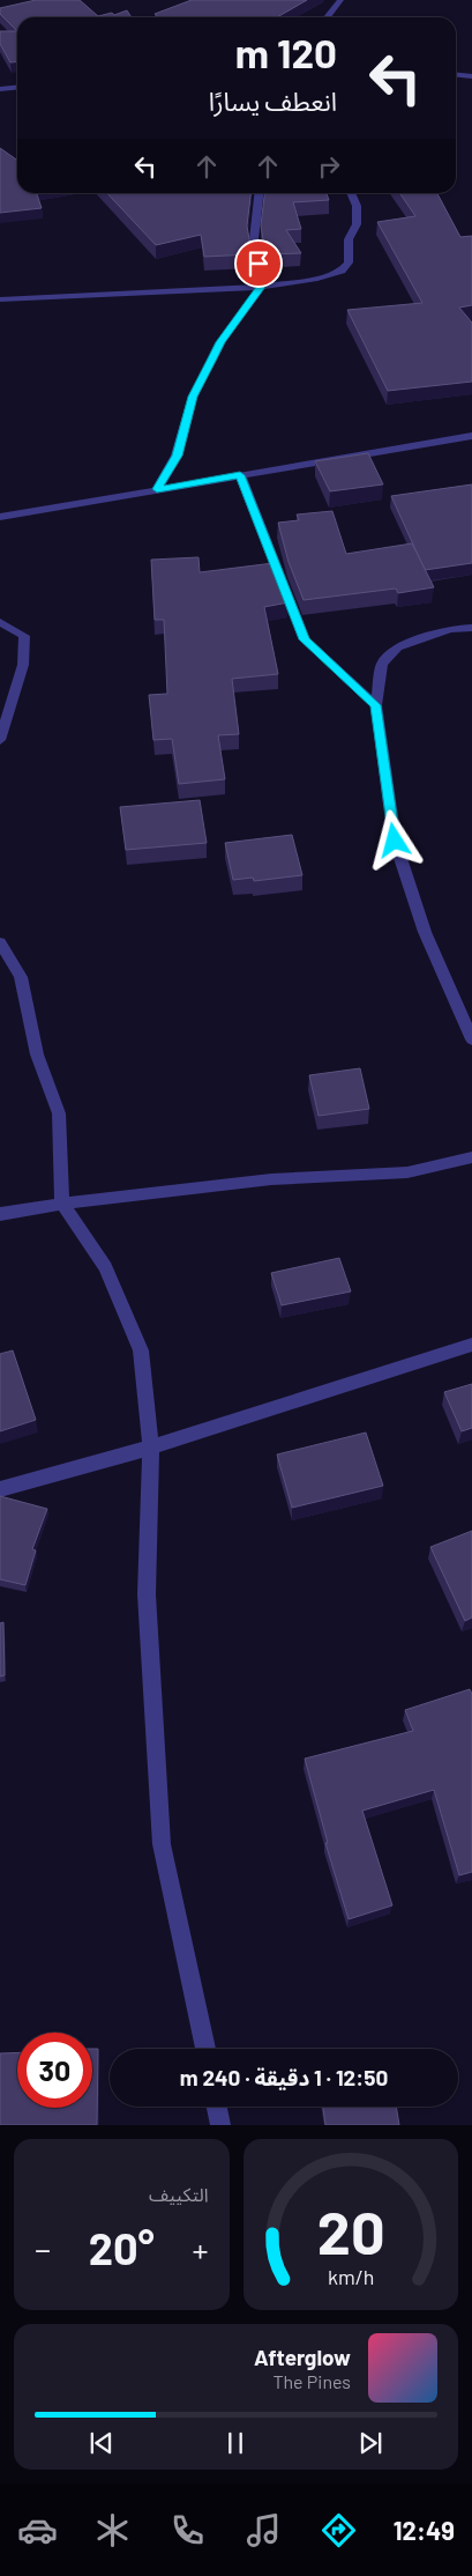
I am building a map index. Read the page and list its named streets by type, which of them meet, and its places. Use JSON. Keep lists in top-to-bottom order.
{
  "page": {
    "turn": ["120 m", "انعطف يسارًا"],
    "limit": "30",
    "trip": "12:50 · 1 دقيقة · 240 m",
    "tile": "التكييف",
    "heat": ["−", "20°", "+"],
    "song": ["Afterglow", "The Pines"],
    "tabs": "12:49",
    "gauge": ["20", "km/h"]
  }
}
